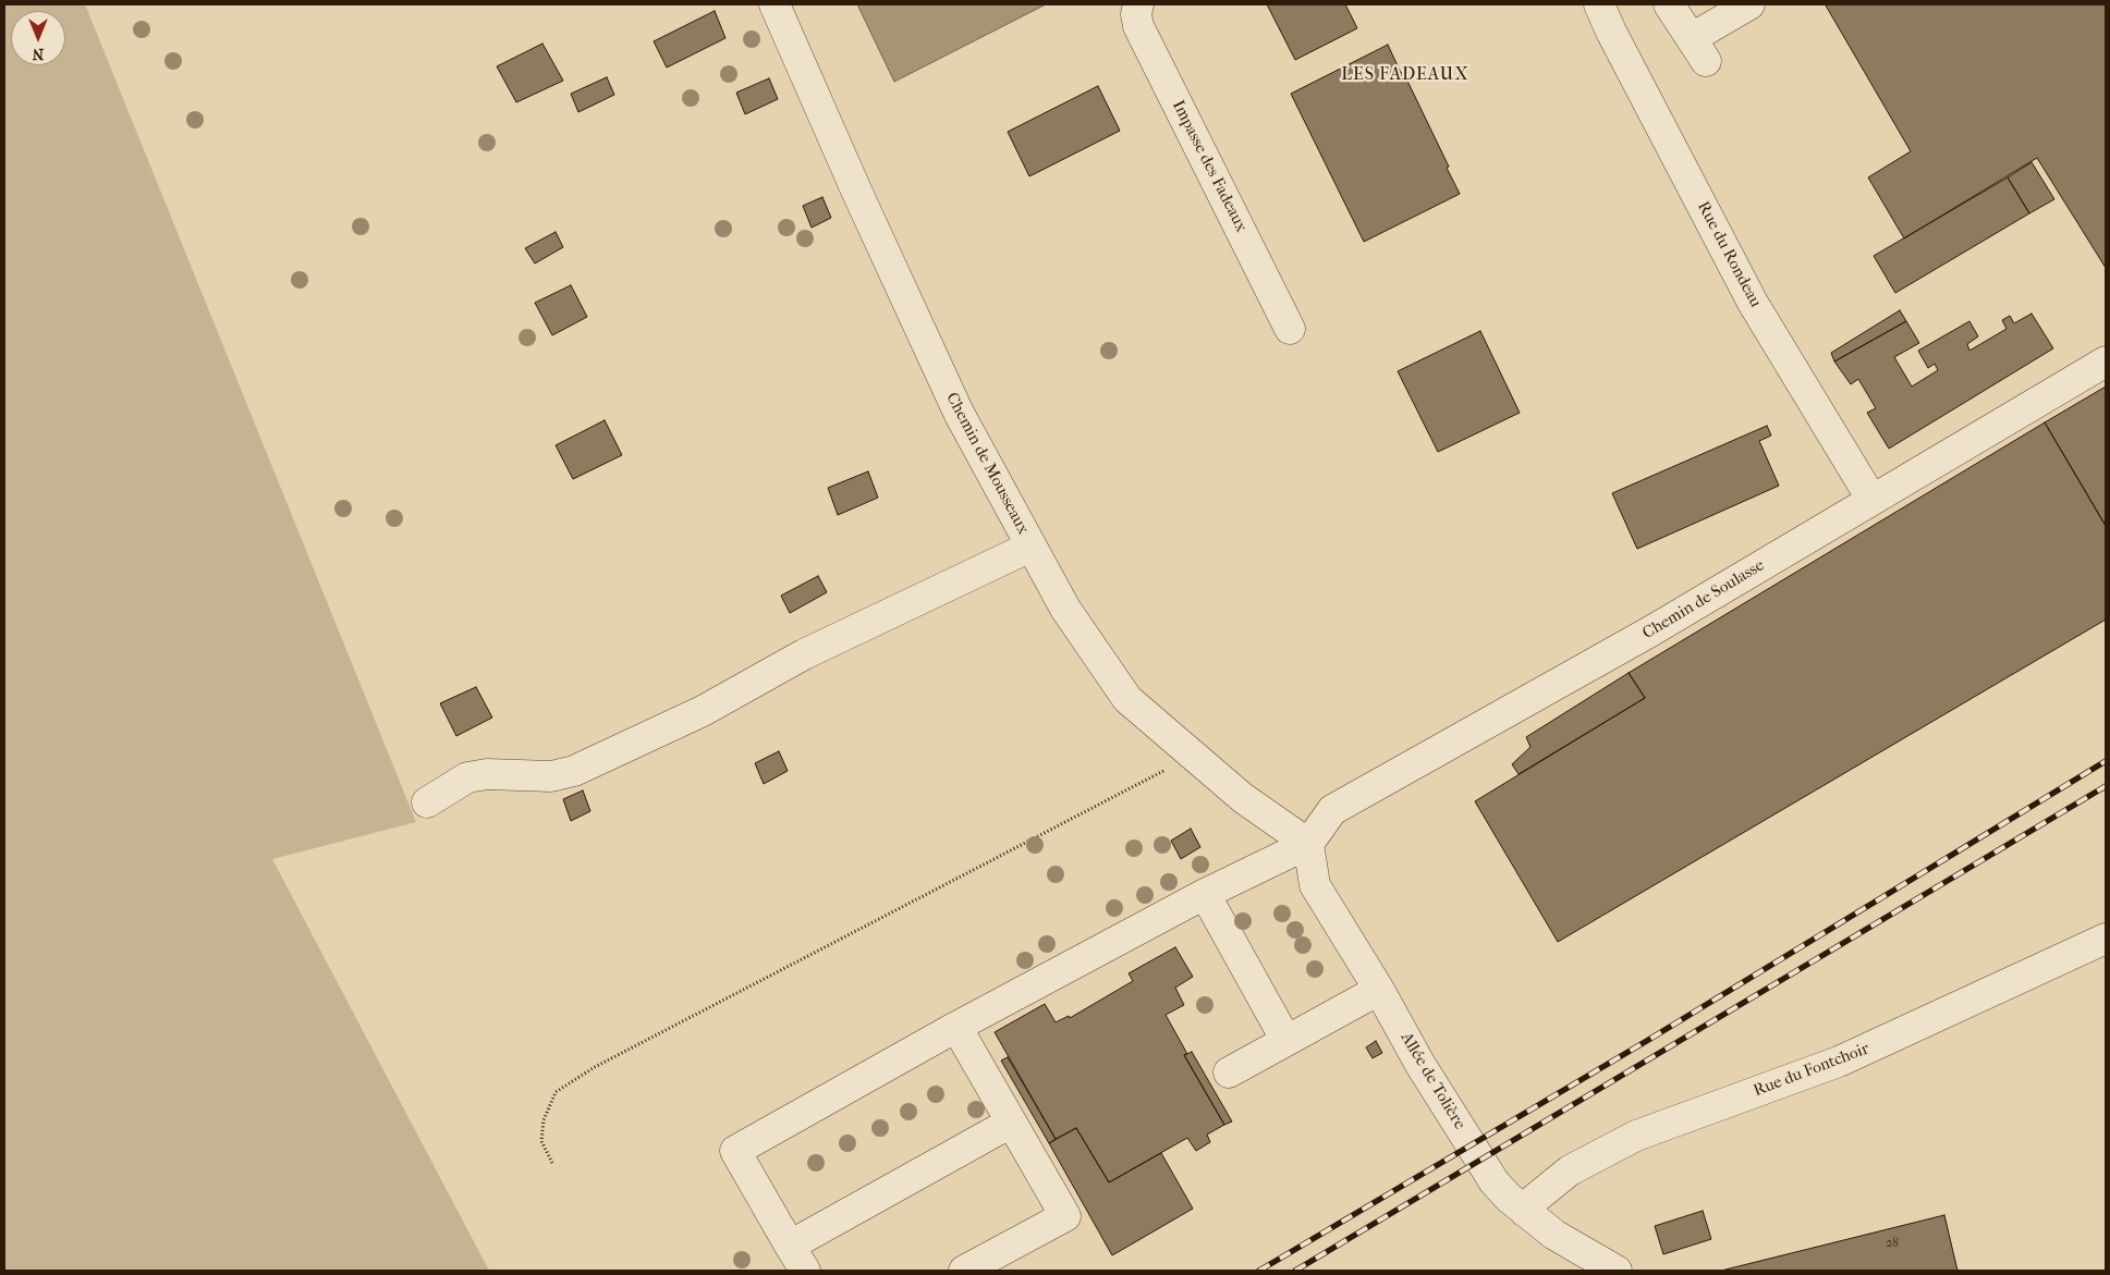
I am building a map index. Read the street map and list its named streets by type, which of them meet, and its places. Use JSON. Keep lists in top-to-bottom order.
{
  "streets": {
    "street": [
      "Impasse des Fadeaux",
      "Rue du Rondeau",
      "Chemin de Mousseaux",
      "Chemin de Soulasse",
      "Rue du Fontchoir",
      "Allée de Tolière"
    ]
  },
  "crossings": [
    ["Rue du Rondeau", "Chemin de Soulasse"],
    ["Chemin de Mousseaux", "Chemin de Soulasse"],
    ["Chemin de Mousseaux", "Allée de Tolière"],
    ["Chemin de Soulasse", "Allée de Tolière"],
    ["Rue du Fontchoir", "Allée de Tolière"]
  ],
  "districts": ["LES FADEAUX"],
  "house_numbers": ["28"],
  "north": "bottom"
}
